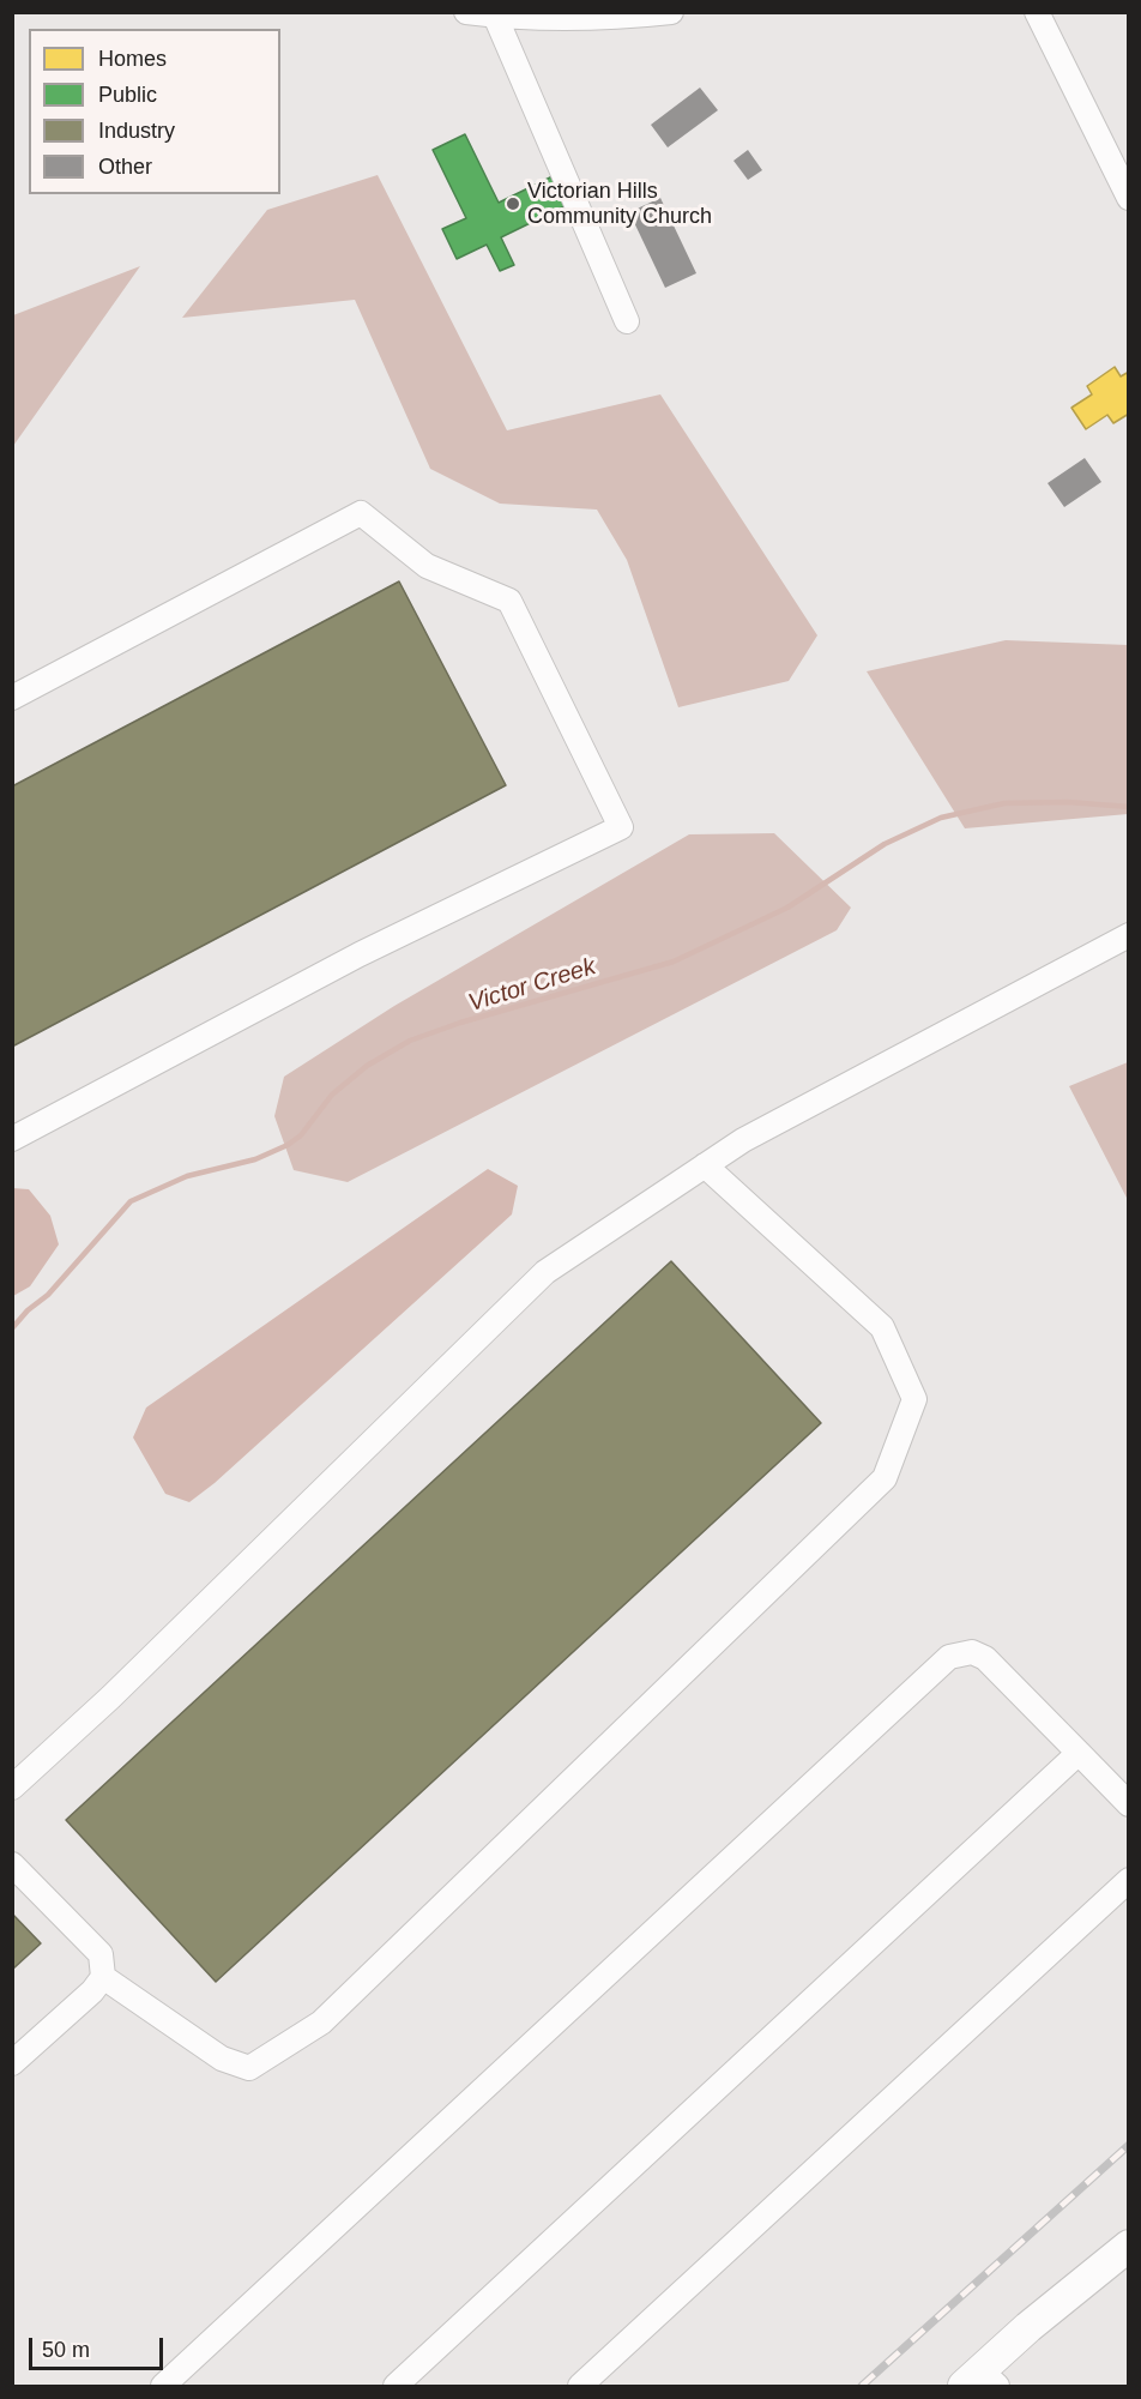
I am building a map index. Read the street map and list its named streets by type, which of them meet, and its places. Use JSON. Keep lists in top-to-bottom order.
{
  "water": ["Victor Creek"],
  "places": ["Victorian Hills Community Church"],
  "legend": [
    "Homes",
    "Public",
    "Industry",
    "Other"
  ],
  "scale_bar": "50 m"
}
